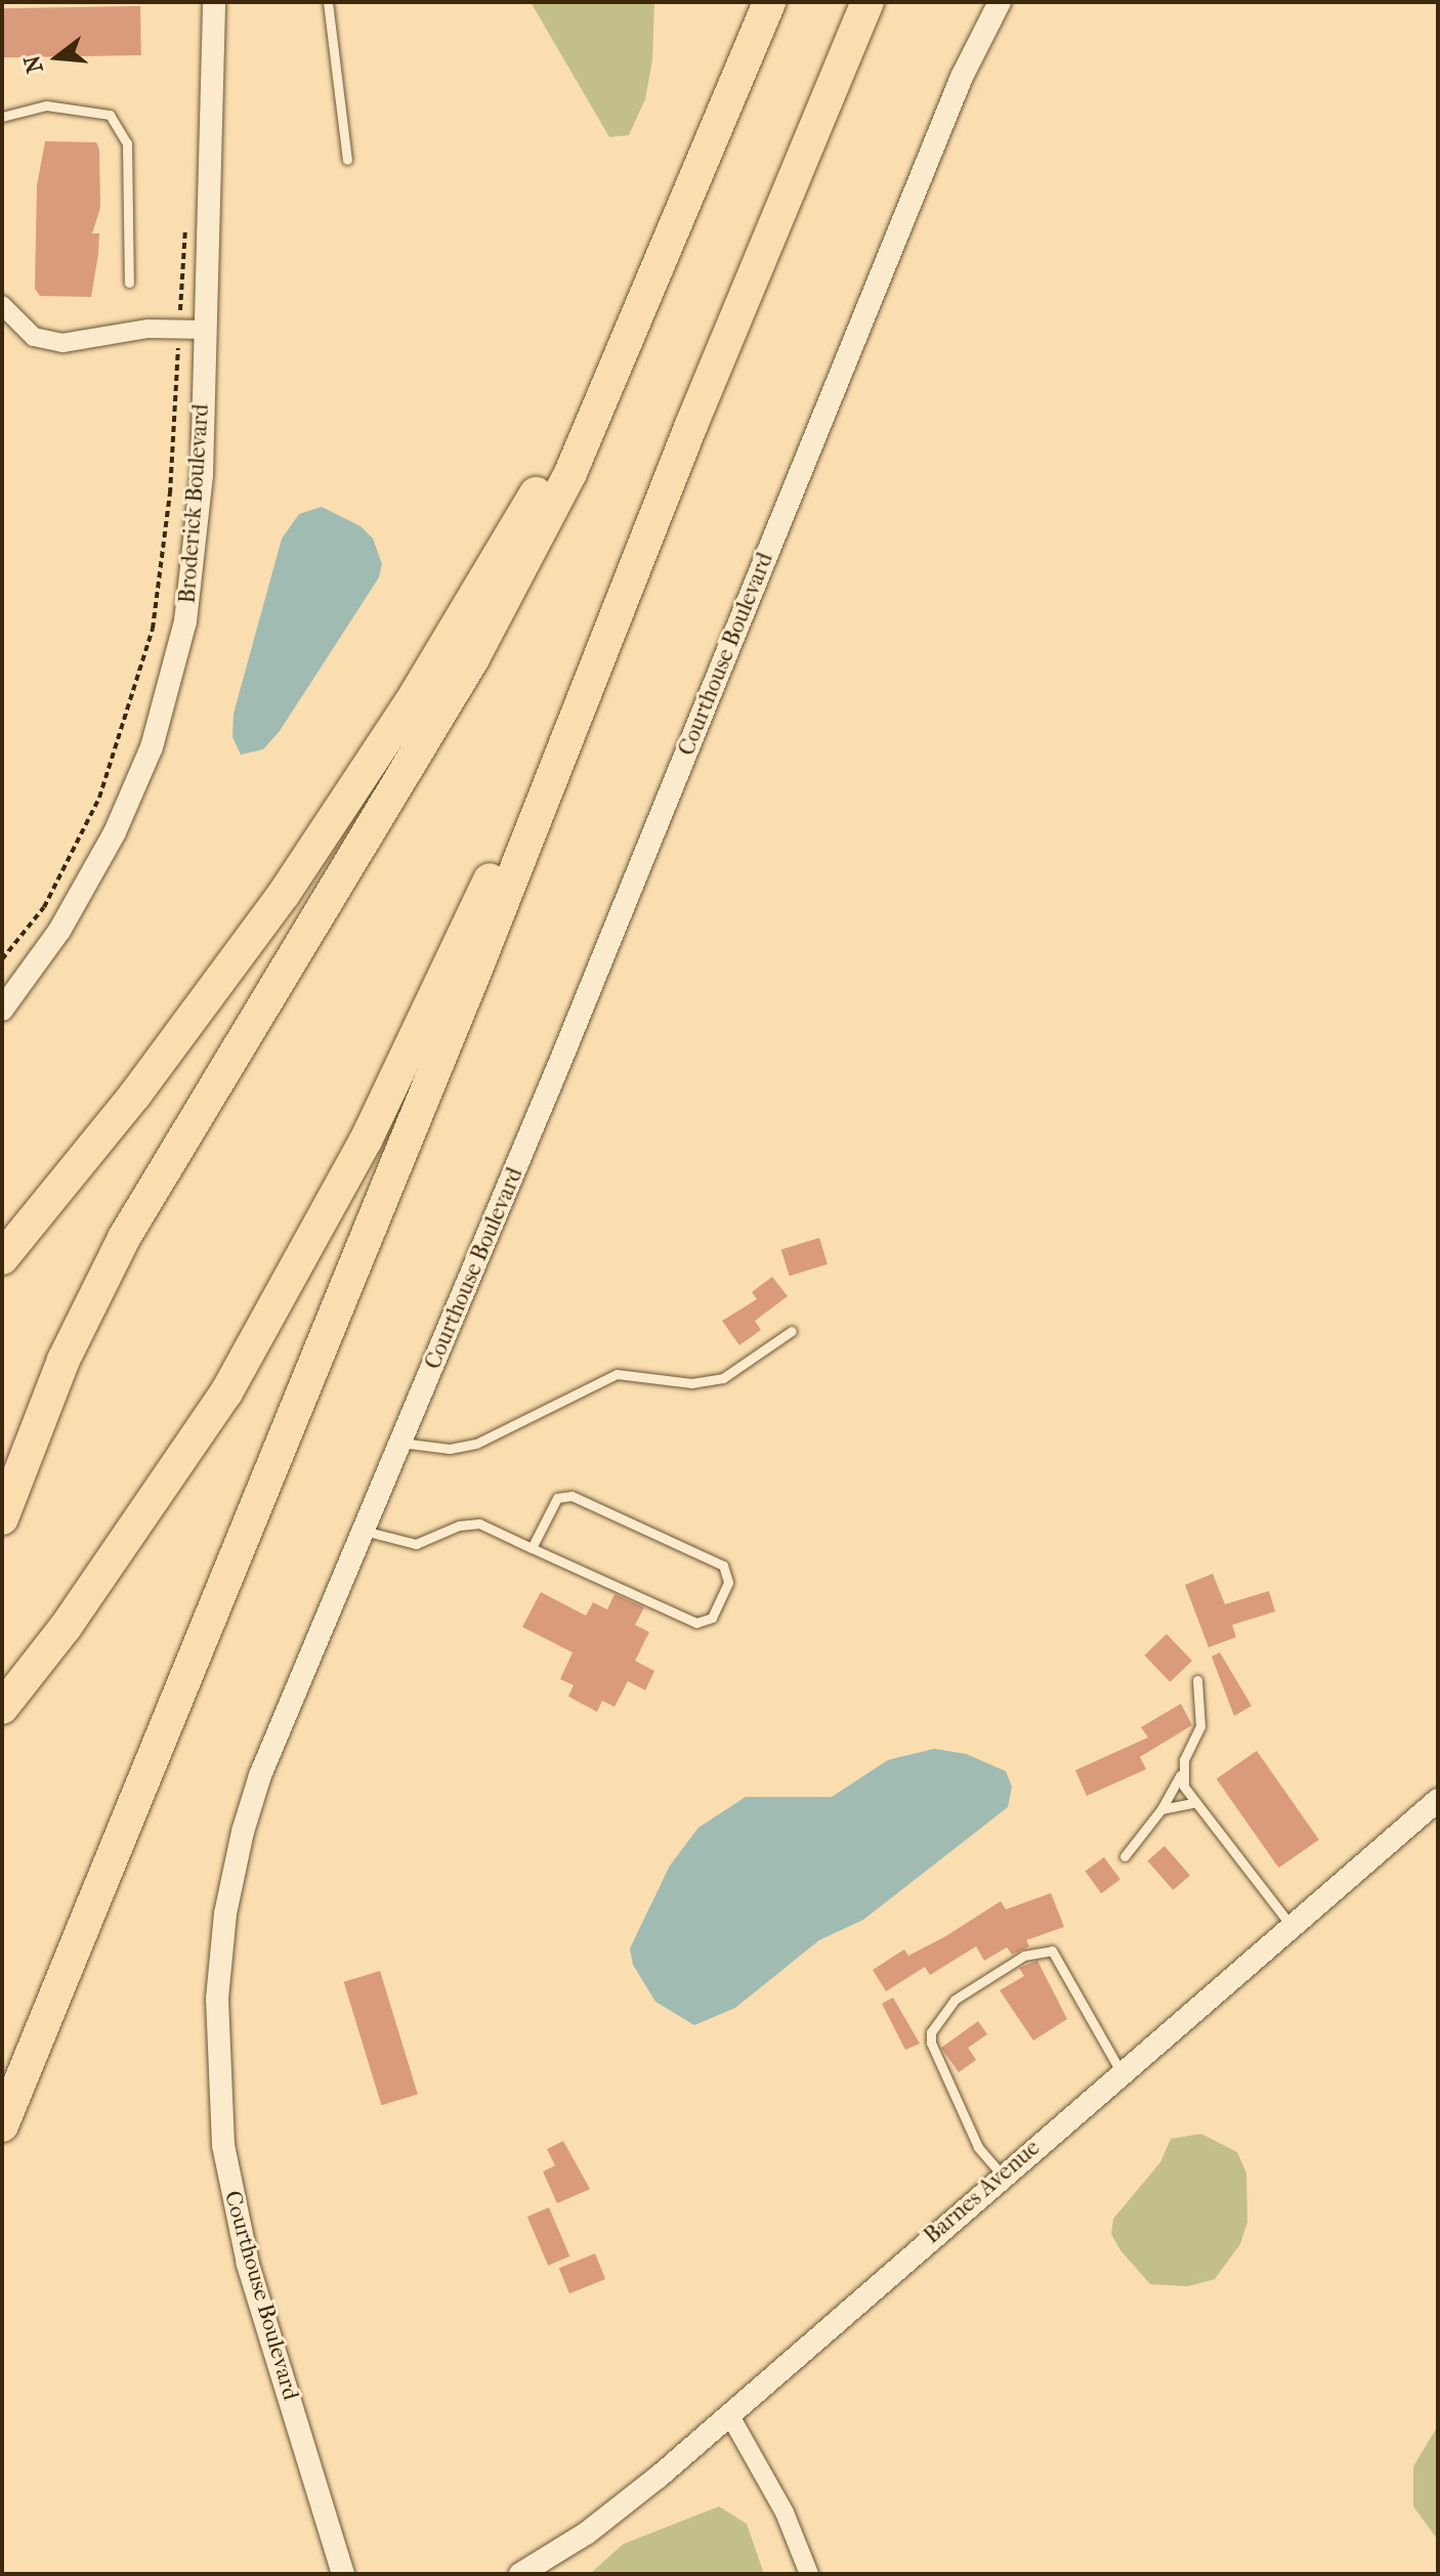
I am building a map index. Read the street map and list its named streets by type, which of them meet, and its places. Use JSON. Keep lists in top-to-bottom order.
{
  "streets": {
    "street": ["Broderick Boulevard", "Courthouse Boulevard", "Barnes Avenue"]
  },
  "north": "left"
}
